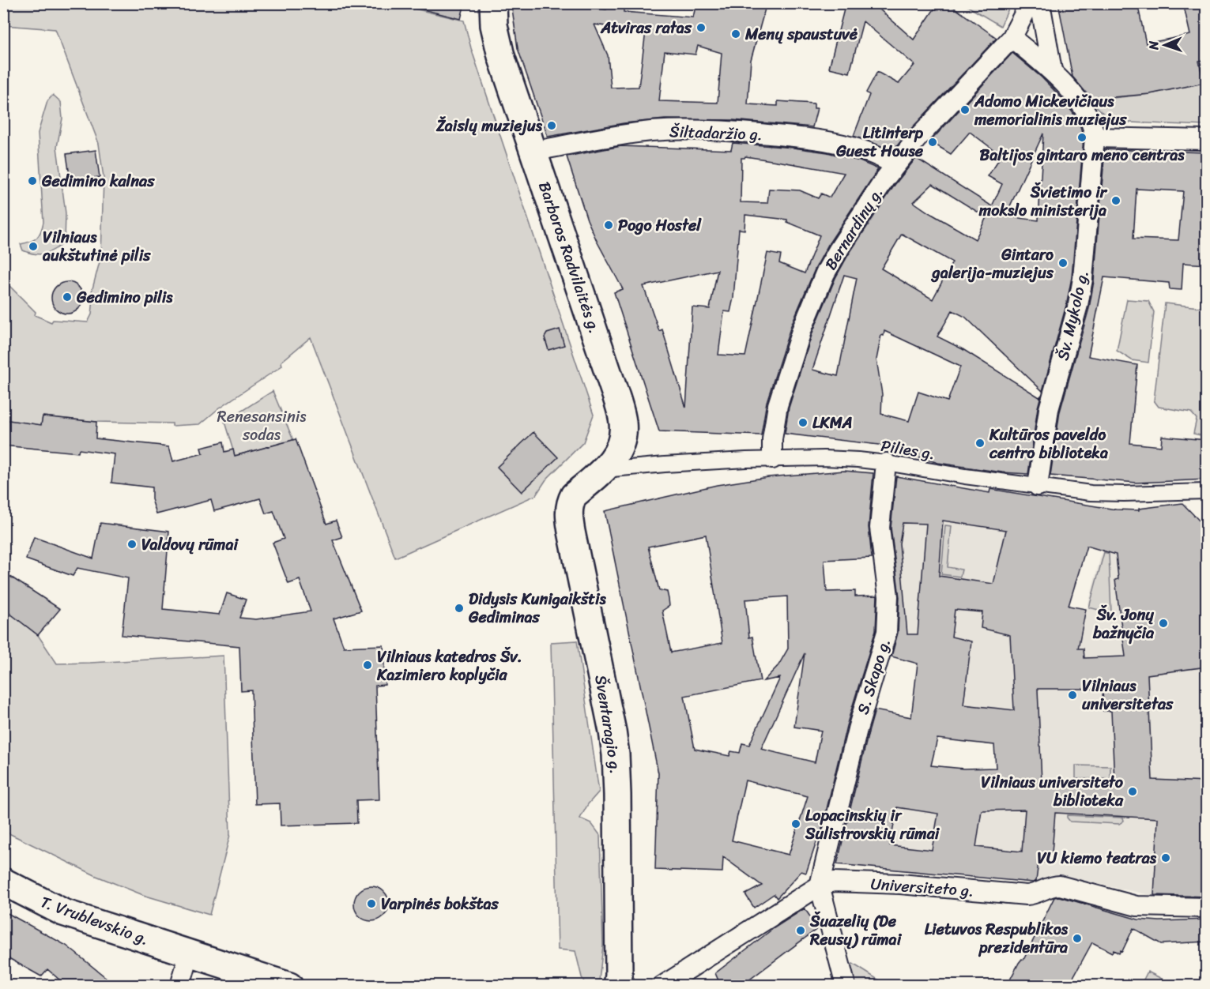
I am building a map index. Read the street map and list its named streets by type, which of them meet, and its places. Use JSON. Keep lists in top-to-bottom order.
{
  "streets": {
    "main road": ["Barboros Radvilaitės g.", "Šventaragio g.", "T. Vrublevskio g."],
    "street": [
      "Šiltadaržio g.",
      "Bernardinų g.",
      "Šv. Mykolo g.",
      "Pilies g.",
      "S. Skapo g.",
      "Universiteto g."
    ]
  },
  "crossings": [
    ["Šiltadaržio g.", "Bernardinų g."],
    ["Šiltadaržio g.", "Barboros Radvilaitės g."],
    ["Bernardinų g.", "Šv. Mykolo g."],
    ["Bernardinų g.", "Pilies g."],
    ["Barboros Radvilaitės g.", "Pilies g."],
    ["Barboros Radvilaitės g.", "Šventaragio g."],
    ["Šv. Mykolo g.", "Pilies g."],
    ["Pilies g.", "S. Skapo g."],
    ["S. Skapo g.", "Universiteto g."]
  ],
  "parks": ["Renesansinis sodas"],
  "places": [
    "Atviras ratas",
    "Menų spaustuvė",
    "Adomo Mickevičiaus memorialinis muziejus",
    "Žaislų muziejus",
    "Baltijos gintaro meno centras",
    "Litinterp Guest House",
    "Gedimino kalnas",
    "Švietimo ir mokslo ministerija",
    "Pogo Hostel",
    "Vilniaus aukštutinė pilis",
    "Gintaro galerija-muziejus",
    "Gedimino pilis",
    "LKMA",
    "Kultūros paveldo centro biblioteka",
    "Valdovų rūmai",
    "Didysis Kunigaikštis Gediminas",
    "Šv. Jonų bažnyčia",
    "Vilniaus katedros Šv. Kazimiero koplyčia",
    "Vilniaus universitetas",
    "Vilniaus universiteto biblioteka",
    "Lopacinskių ir Sulistrovskių rūmai",
    "VU kiemo teatras",
    "Varpinės bokštas",
    "Šuazelių (De Reusų) rūmai",
    "Lietuvos Respublikos prezidentūra"
  ],
  "north": "left"
}
